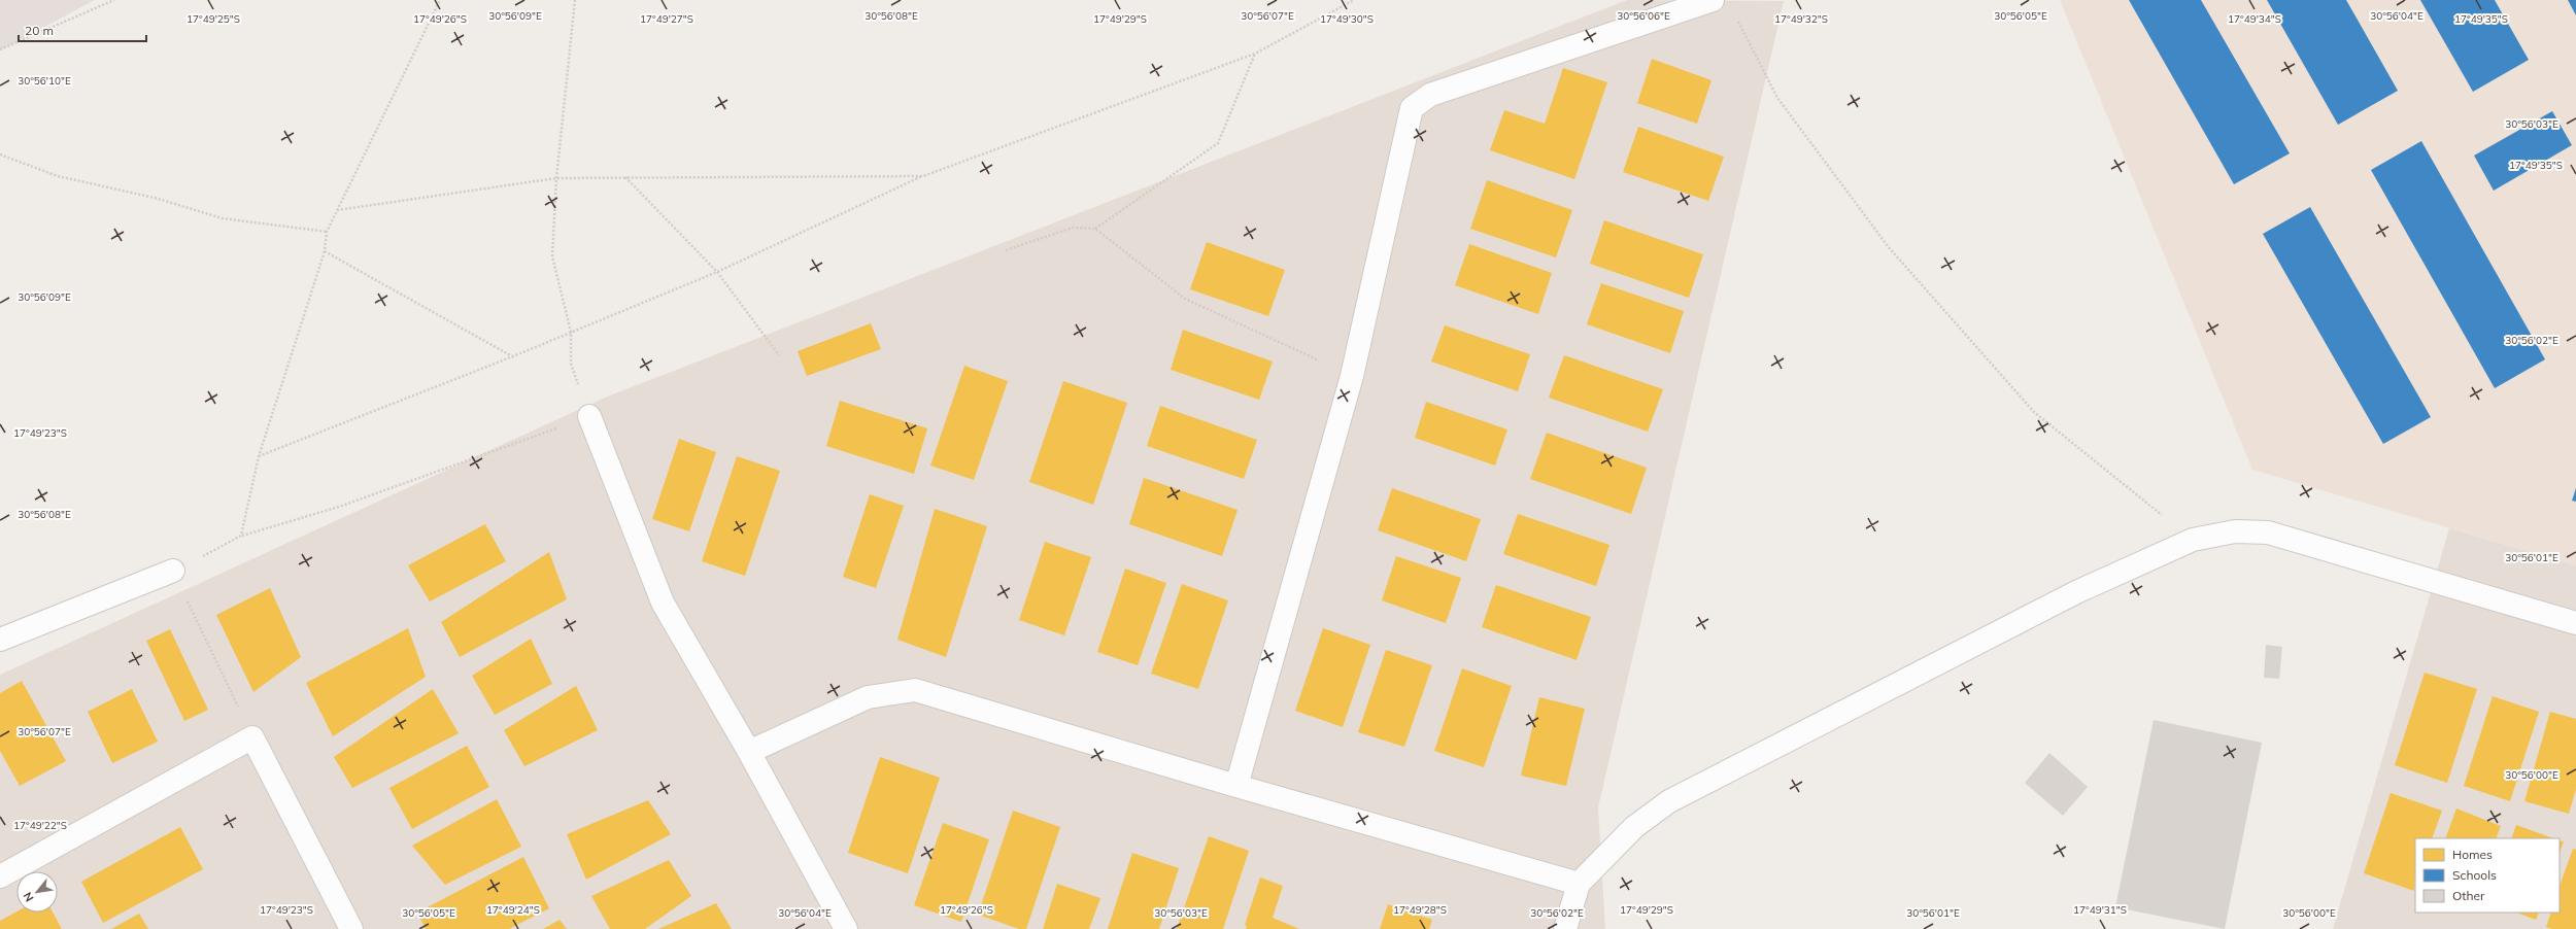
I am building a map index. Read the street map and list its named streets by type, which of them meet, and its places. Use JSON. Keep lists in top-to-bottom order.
{
  "legend": ["Homes", "Schools", "Other"],
  "scale_bar": "20 m",
  "north": "bottom left",
  "coordinates": [
    "30°56'09\"E",
    "30°56'08\"E",
    "30°56'07\"E",
    "30°56'06\"E",
    "30°56'05\"E",
    "30°56'04\"E",
    "17°49'35\"S",
    "17°49'25\"S",
    "17°49'26\"S",
    "17°49'27\"S",
    "17°49'29\"S",
    "17°49'30\"S",
    "17°49'32\"S",
    "17°49'34\"S",
    "30°56'10\"E",
    "30°56'03\"E",
    "30°56'02\"E",
    "17°49'23\"S",
    "30°56'01\"E",
    "30°56'00\"E",
    "17°49'22\"S",
    "17°49'24\"S",
    "17°49'28\"S",
    "17°49'31\"S"
  ]
}
